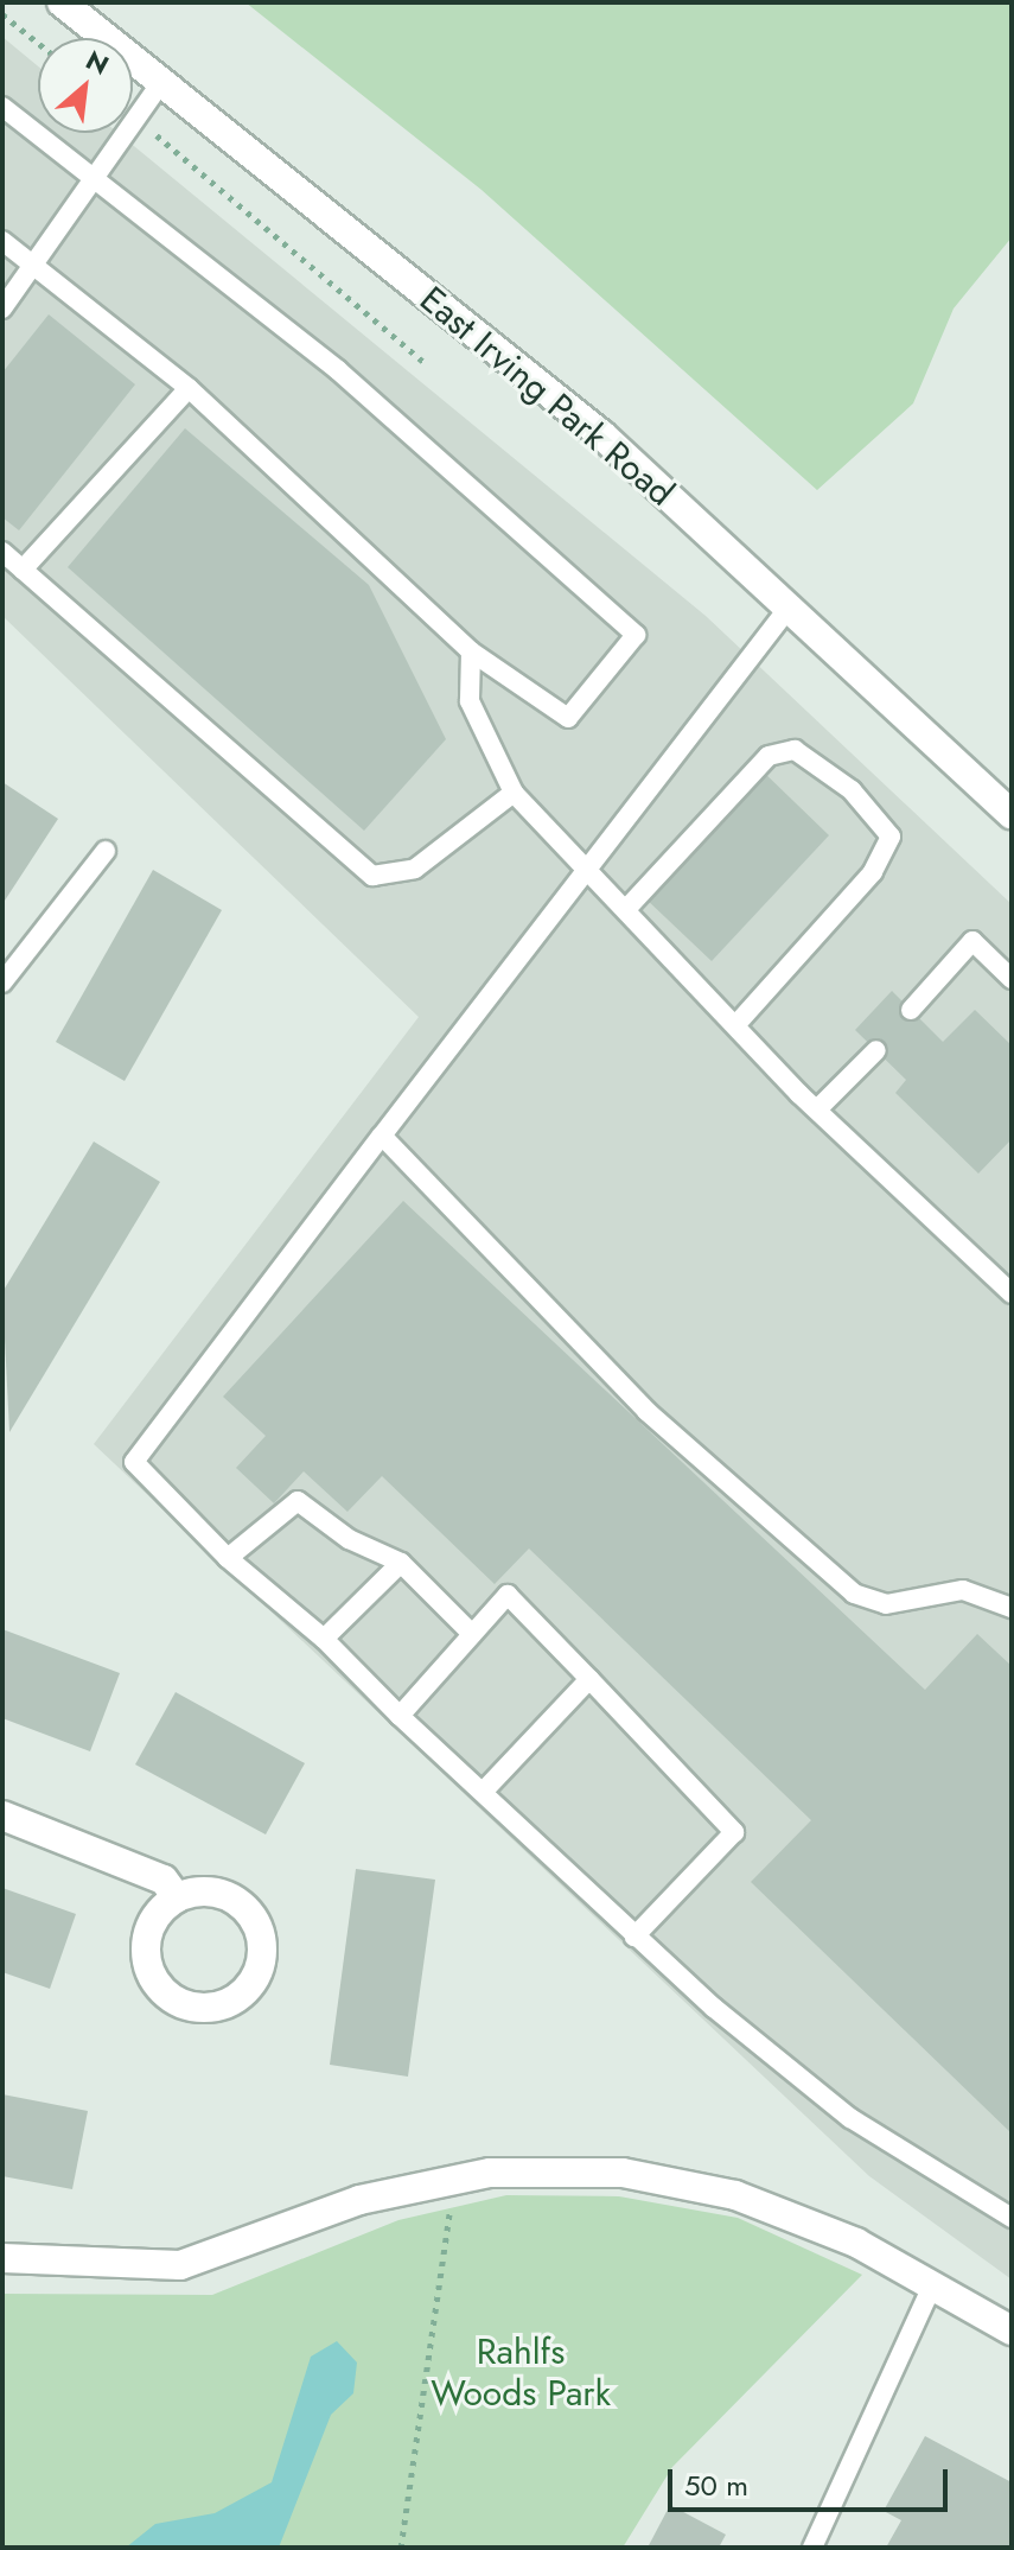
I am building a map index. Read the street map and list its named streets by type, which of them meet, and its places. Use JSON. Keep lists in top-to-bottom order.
{
  "streets": {
    "street": ["East Irving Park Road"]
  },
  "parks": ["Rahlfs Woods Park"],
  "scale_bar": "50 m",
  "north": "top right"
}
